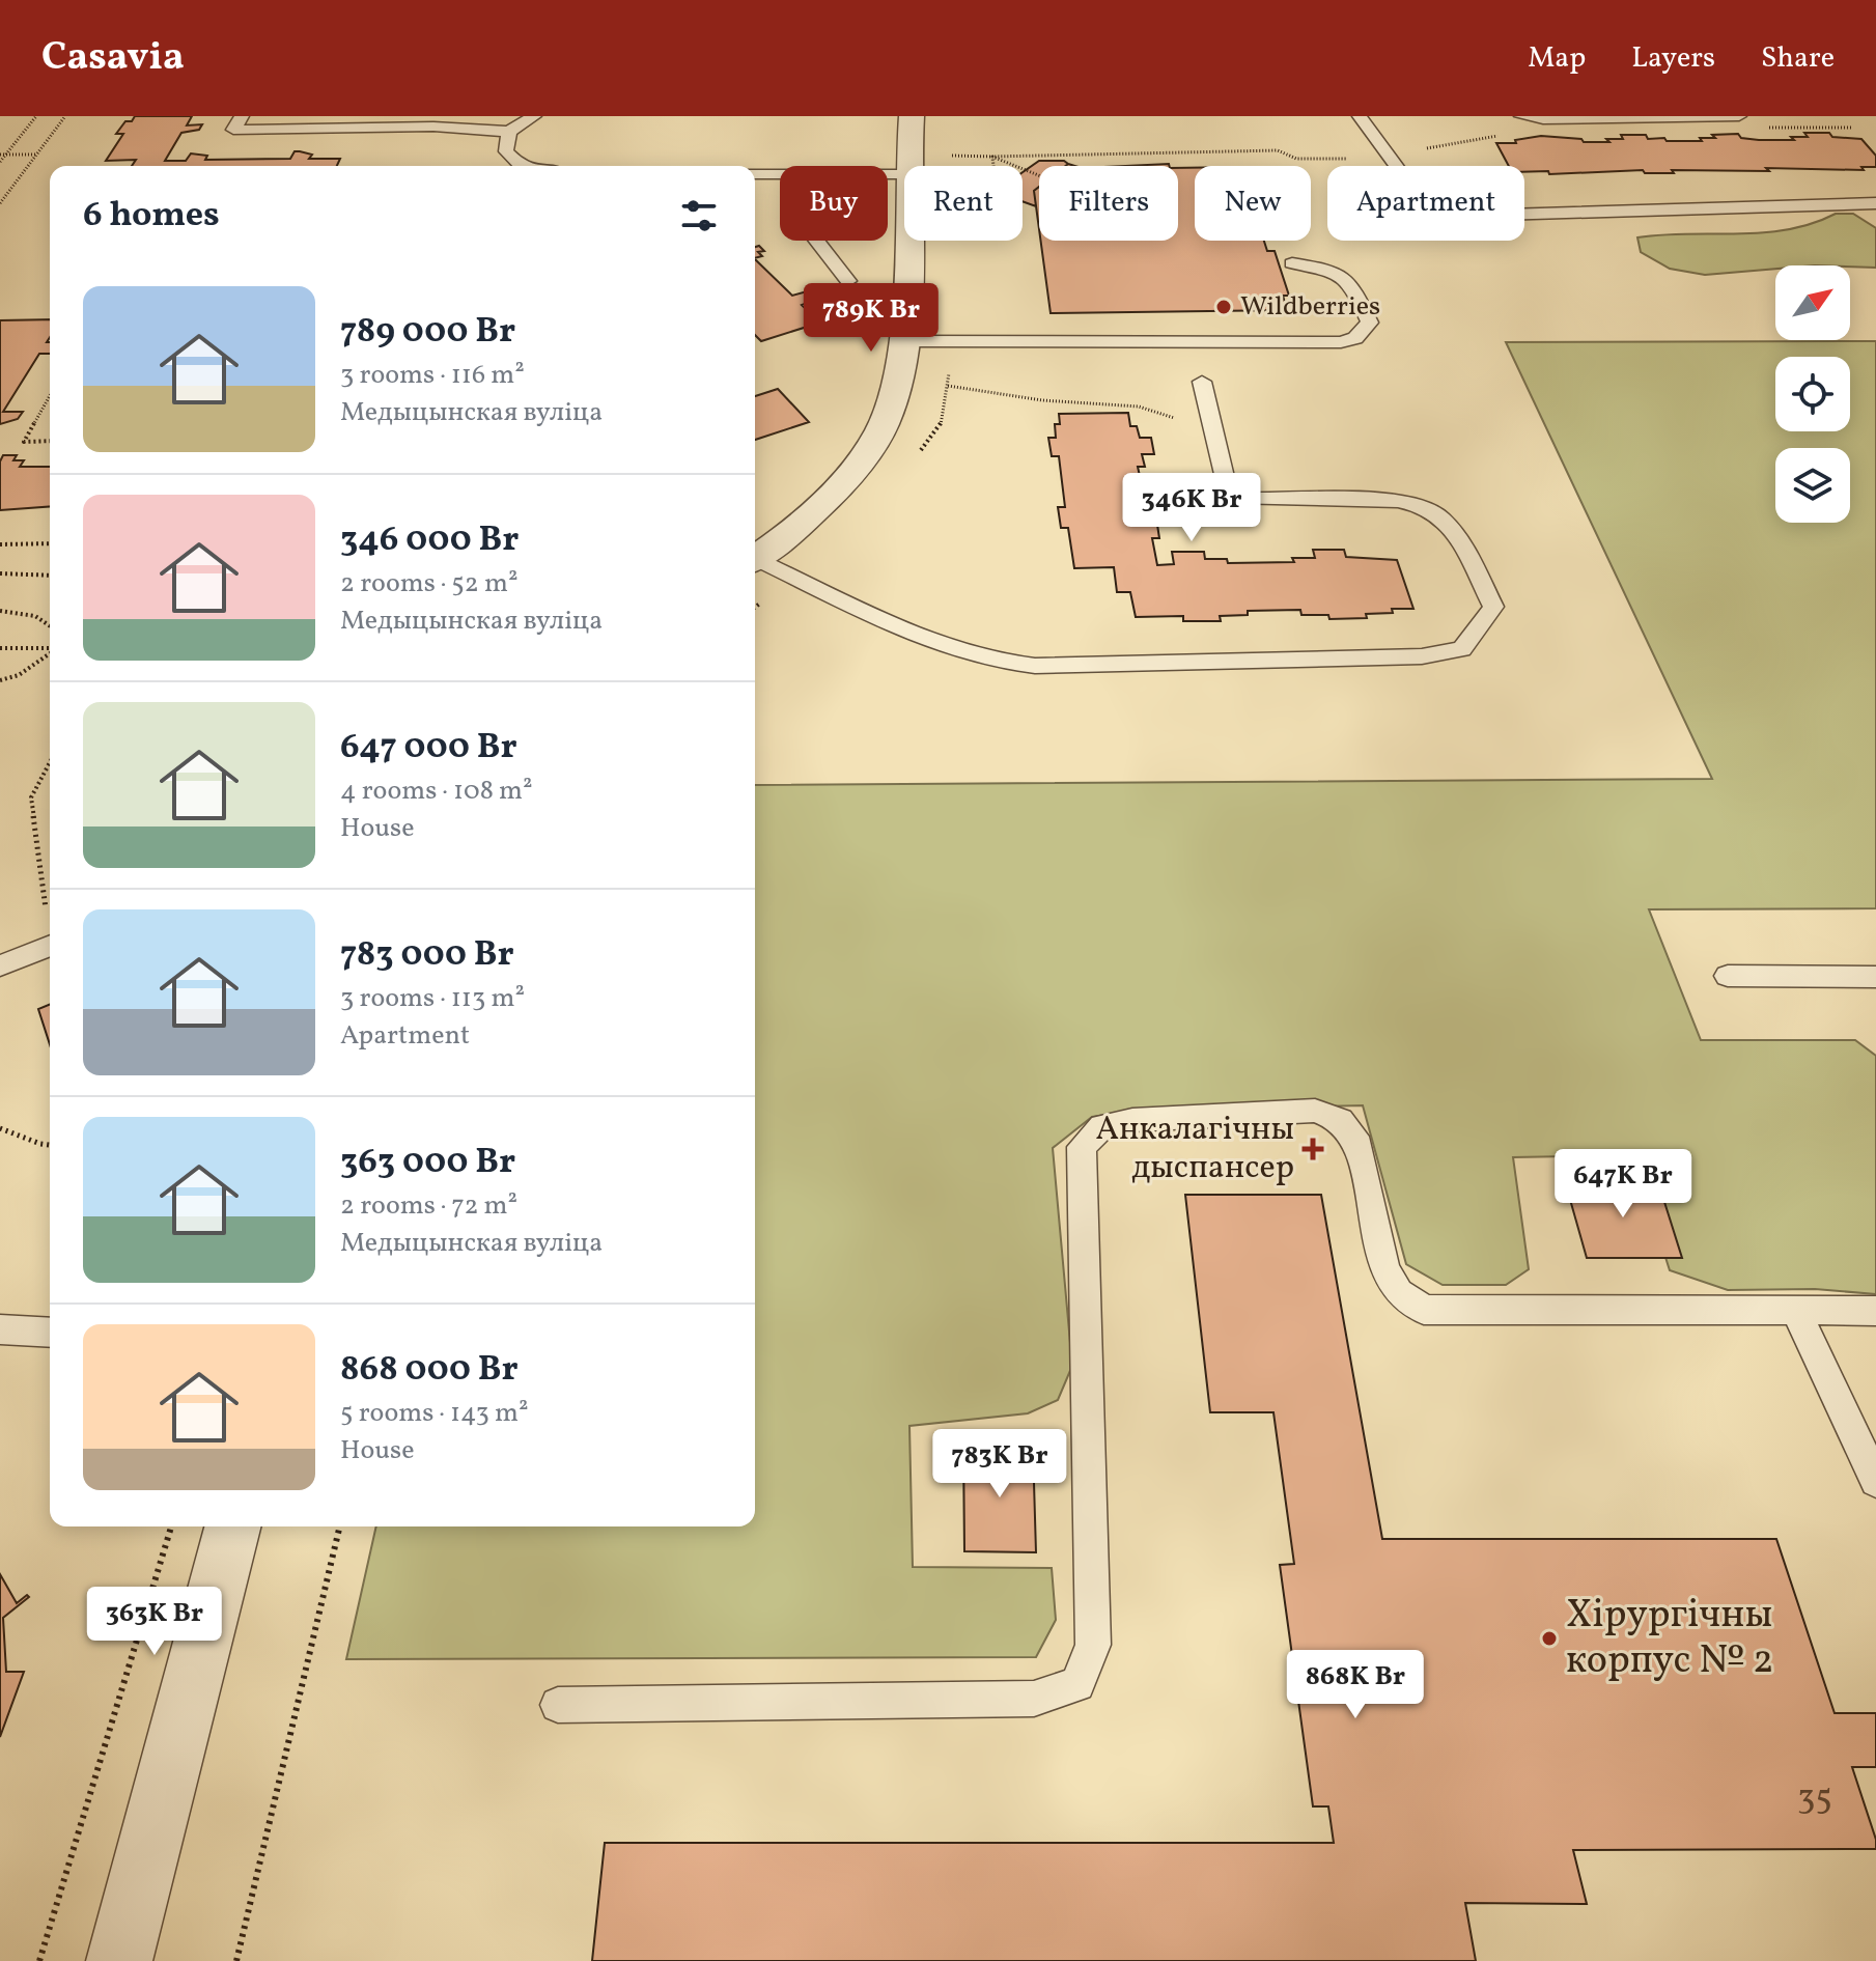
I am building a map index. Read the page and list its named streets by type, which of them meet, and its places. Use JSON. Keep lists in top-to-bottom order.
{
  "places": {
    "other": ["Wildberries", "Хірургічны корпус № 2"],
    "health": ["Анкалагічны дыспансер"]
  },
  "house_numbers": ["35"],
  "north": "top right",
  "page": {
    "header": "Casavia",
    "nav": ["Map", "Layers", "Share"],
    "chip": [
      "Buy",
      "Rent",
      "Filters",
      "New",
      "Apartment"
    ],
    "heading": "6 homes",
    "list": [
      {
        "name": "789 000 Br",
        "note": "3 rooms · 116 m² · Медыцынская вуліца"
      },
      {
        "name": "346 000 Br",
        "note": "2 rooms · 52 m² · Медыцынская вуліца"
      },
      {
        "name": "647 000 Br",
        "note": "4 rooms · 108 m² · House"
      },
      {
        "name": "783 000 Br",
        "note": "3 rooms · 113 m² · Apartment"
      },
      {
        "name": "363 000 Br",
        "note": "2 rooms · 72 m² · Медыцынская вуліца"
      },
      {
        "name": "868 000 Br",
        "note": "5 rooms · 143 m² · House"
      }
    ],
    "price": [
      "789K Br",
      "346K Br",
      "647K Br",
      "783K Br",
      "363K Br",
      "868K Br"
    ]
  }
}
